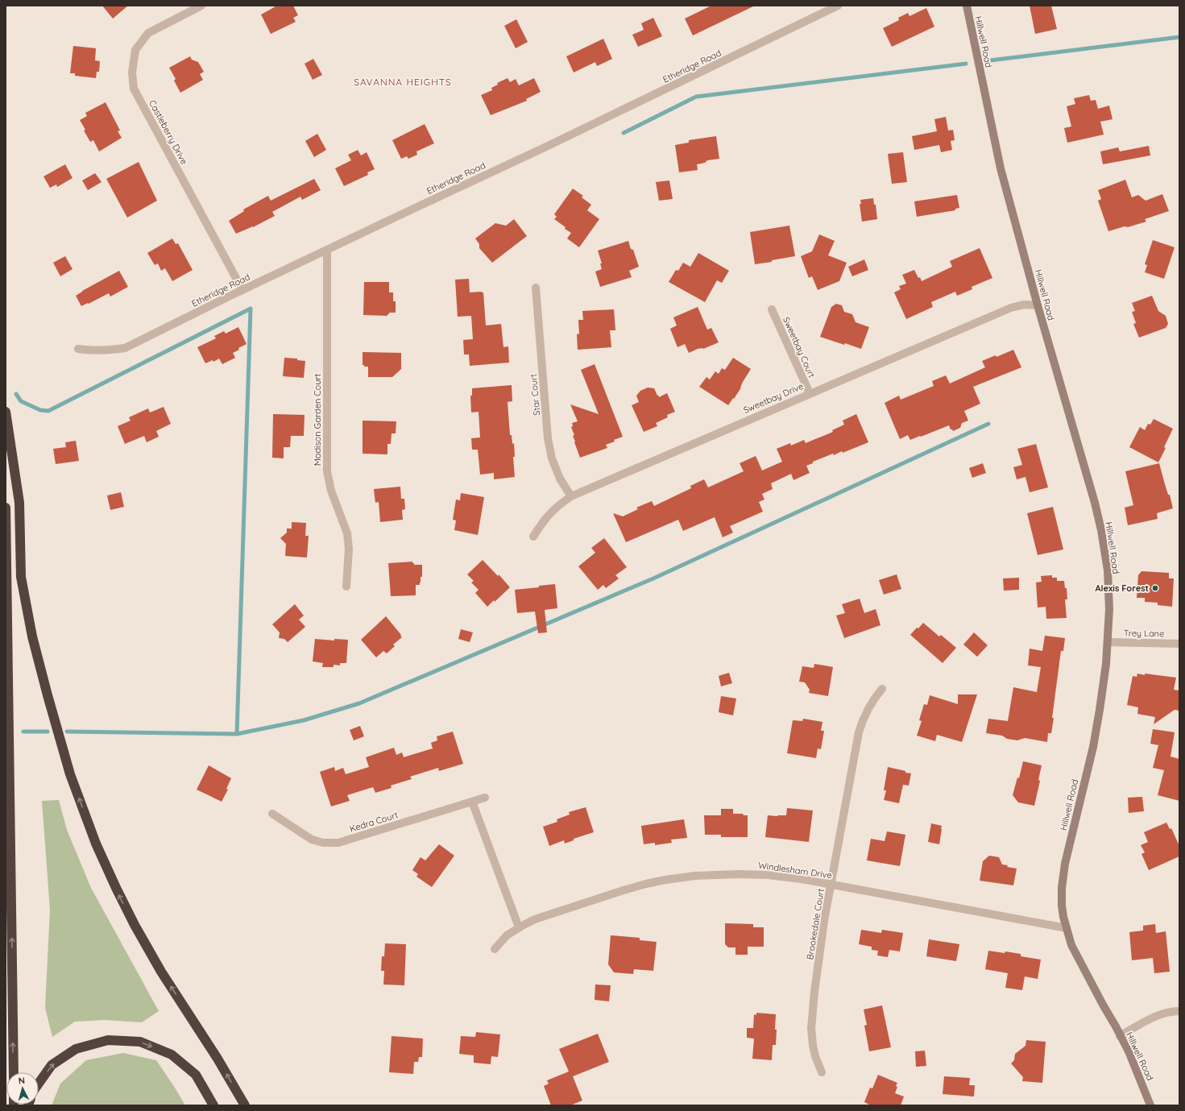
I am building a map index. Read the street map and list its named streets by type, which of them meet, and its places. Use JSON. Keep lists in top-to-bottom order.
{
  "streets": {
    "street": [
      "Hillwell Road",
      "Etheridge Road",
      "Castleberry Drive",
      "Sweetbay Court",
      "Star Court",
      "Sweetbay Drive",
      "Madison Garden Court",
      "Trey Lane",
      "Kedra Court",
      "Windlesham Drive",
      "Brookedale Court"
    ]
  },
  "crossings": [
    ["Hillwell Road", "Sweetbay Drive"],
    ["Hillwell Road", "Trey Lane"],
    ["Hillwell Road", "Windlesham Drive"],
    ["Etheridge Road", "Castleberry Drive"],
    ["Etheridge Road", "Madison Garden Court"],
    ["Sweetbay Court", "Sweetbay Drive"],
    ["Star Court", "Sweetbay Drive"],
    ["Windlesham Drive", "Brookedale Court"]
  ],
  "districts": ["SAVANNA HEIGHTS"],
  "places": ["Alexis Forest"],
  "north": "top"
}
